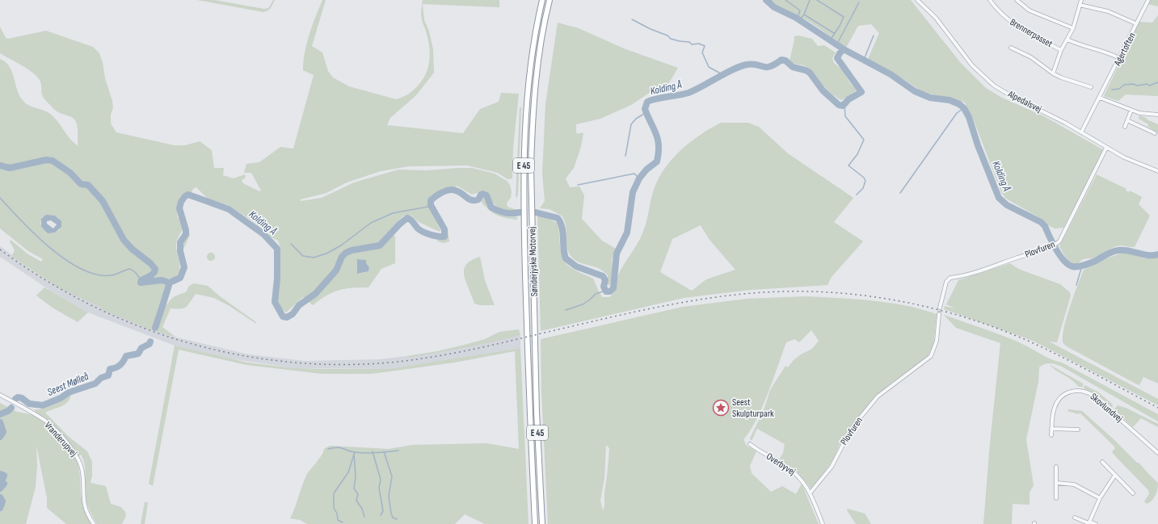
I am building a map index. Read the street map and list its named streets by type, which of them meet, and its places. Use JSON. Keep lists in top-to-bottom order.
{
  "streets": {
    "highway": ["E 45", "Sønderjyske Motorvej"],
    "street": [
      "Brennerpasset",
      "Agertoften",
      "Alpedalsvej",
      "Plovfuren",
      "Skovlundvej",
      "Vranderupvej",
      "Overbyvej"
    ]
  },
  "crossings": [
    ["Agertoften", "Alpedalsvej"],
    ["Alpedalsvej", "Plovfuren"],
    ["Plovfuren", "Overbyvej"]
  ],
  "water": ["Kolding Å", "Seest Mølleå"],
  "places": {
    "place": ["Seest Skulpturpark"]
  }
}
